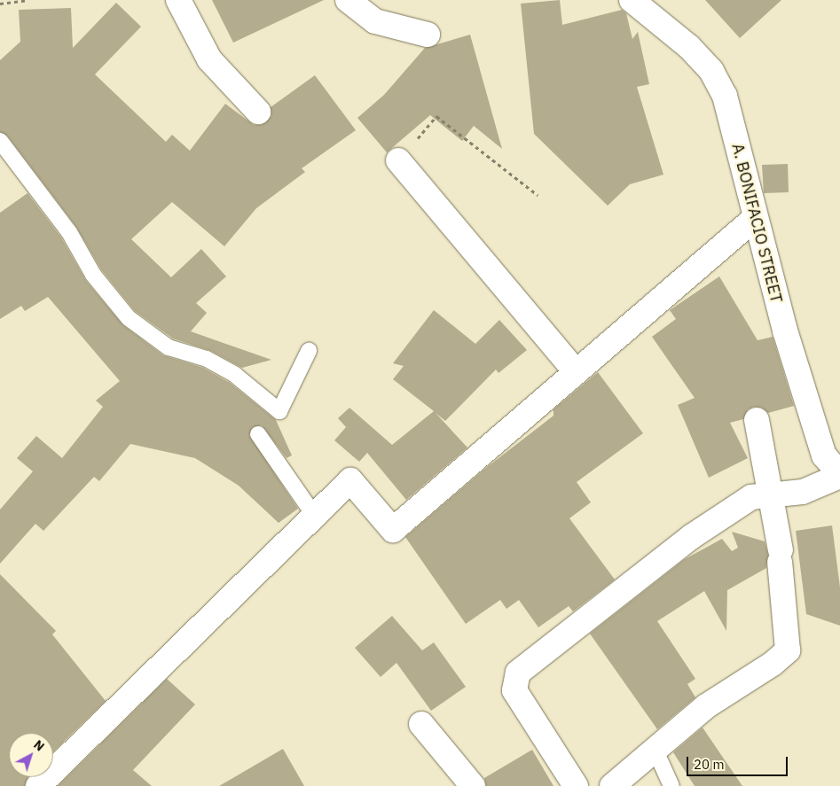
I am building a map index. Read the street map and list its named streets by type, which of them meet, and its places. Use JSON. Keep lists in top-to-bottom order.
{
  "streets": {
    "street": ["A. BONIFACIO STREET"]
  },
  "scale_bar": "20 m",
  "north": "top right"
}
